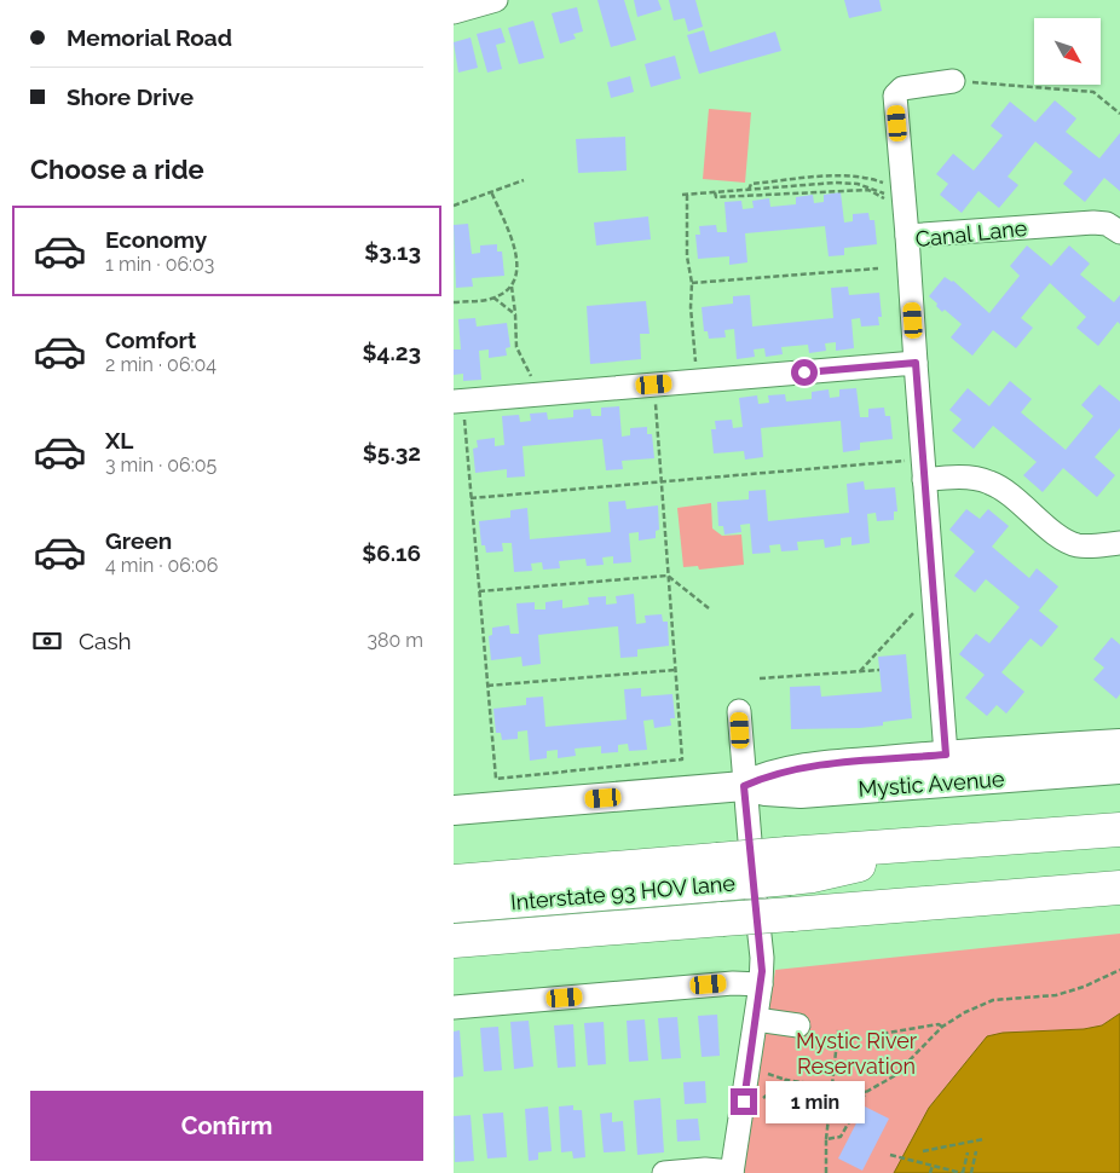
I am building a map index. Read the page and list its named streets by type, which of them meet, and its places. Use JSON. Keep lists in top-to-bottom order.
{
  "streets": {
    "highway": ["Interstate 93 HOV lane"],
    "main road": ["Mystic Avenue"],
    "street": ["Canal Lane"]
  },
  "crossings": [
    ["Canal Lane", "Mystic Avenue"]
  ],
  "parks": ["Mystic River Reservation"],
  "north": "bottom right",
  "page": {
    "banner": ["Memorial Road", "Shore Drive"],
    "heading": "Choose a ride",
    "list": [
      {
        "name": "Economy",
        "note": "1 min · 06:03",
        "value": "$3.13"
      },
      {
        "name": "Comfort",
        "note": "2 min · 06:04",
        "value": "$4.23"
      },
      {
        "name": "XL",
        "note": "3 min · 06:05",
        "value": "$5.32"
      },
      {
        "name": "Green",
        "note": "4 min · 06:06",
        "value": "$6.16"
      }
    ],
    "pay": ["Cash", "380 m"],
    "buttons": "Confirm",
    "bubble": "1 min"
  }
}
